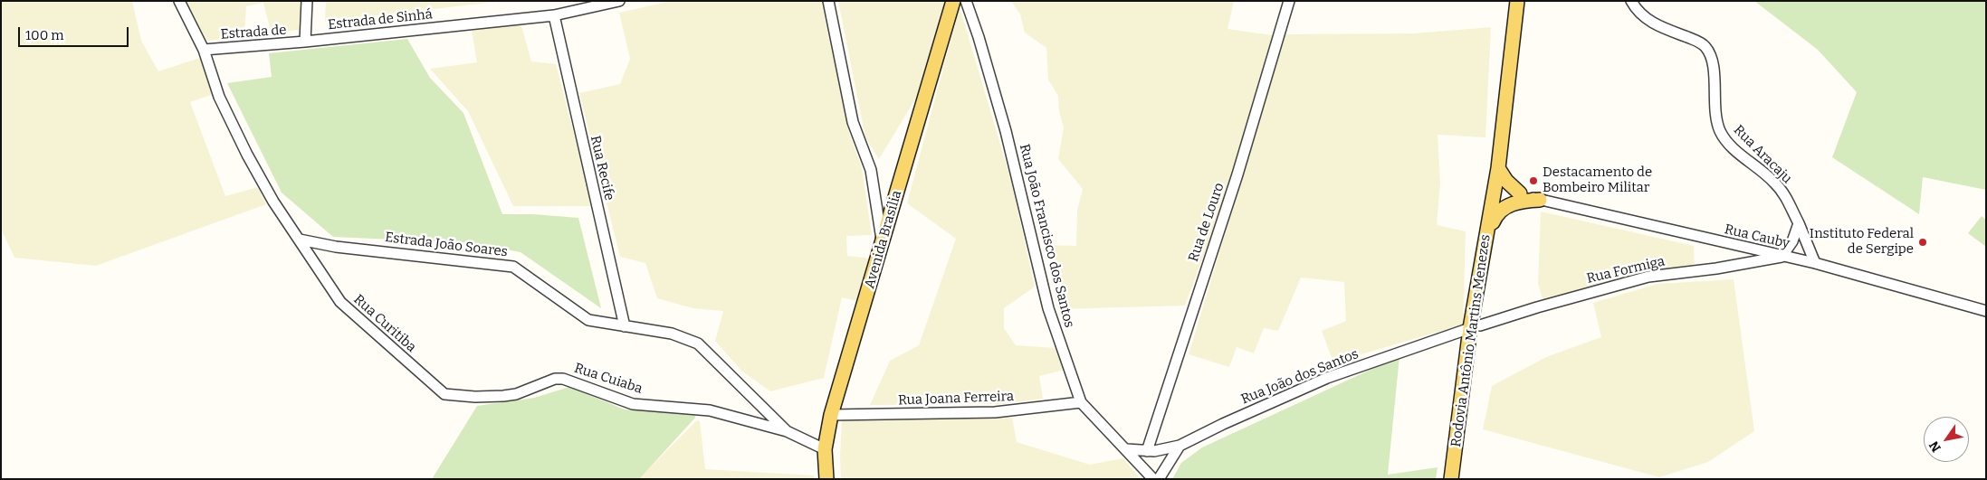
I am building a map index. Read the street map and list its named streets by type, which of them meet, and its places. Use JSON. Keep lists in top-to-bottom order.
{
  "streets": {
    "main road": ["Avenida Brasília", "Rodovia Antônio Martins Menezes"],
    "street": [
      "Estrada de Sinhá",
      "Estrada de",
      "Rua Aracaju",
      "Rua Recife",
      "Rua de Louro",
      "Rua João Francisco dos Santos",
      "Rua Cauby",
      "Estrada João Soares",
      "Rua Formiga",
      "Rua Curitiba",
      "Rua João dos Santos",
      "Rua Cuiaba",
      "Rua Joana Ferreira"
    ]
  },
  "crossings": [
    ["Estrada de Sinhá", "Estrada de"],
    ["Estrada de Sinhá", "Rua Recife"],
    ["Rua Aracaju", "Rua Cauby"],
    ["Rua Recife", "Estrada João Soares"],
    ["Rua de Louro", "Rua João dos Santos"],
    ["Rua João Francisco dos Santos", "Rua João dos Santos"],
    ["Rua João Francisco dos Santos", "Rua Joana Ferreira"],
    ["Rua Cauby", "Rua Formiga"],
    ["Rua Cauby", "Rodovia Antônio Martins Menezes"],
    ["Avenida Brasília", "Estrada João Soares"],
    ["Avenida Brasília", "Rua Joana Ferreira"],
    ["Estrada João Soares", "Rua Curitiba"],
    ["Estrada João Soares", "Rua Cuiaba"],
    ["Rua Formiga", "Rodovia Antônio Martins Menezes"],
    ["Rua Formiga", "Rua João dos Santos"],
    ["Rua Curitiba", "Rua Cuiaba"],
    ["Rodovia Antônio Martins Menezes", "Rua João dos Santos"]
  ],
  "places": ["Destacamento de Bombeiro Militar", "Instituto Federal de Sergipe"],
  "scale_bar": "100 m",
  "north": "bottom left"
}
